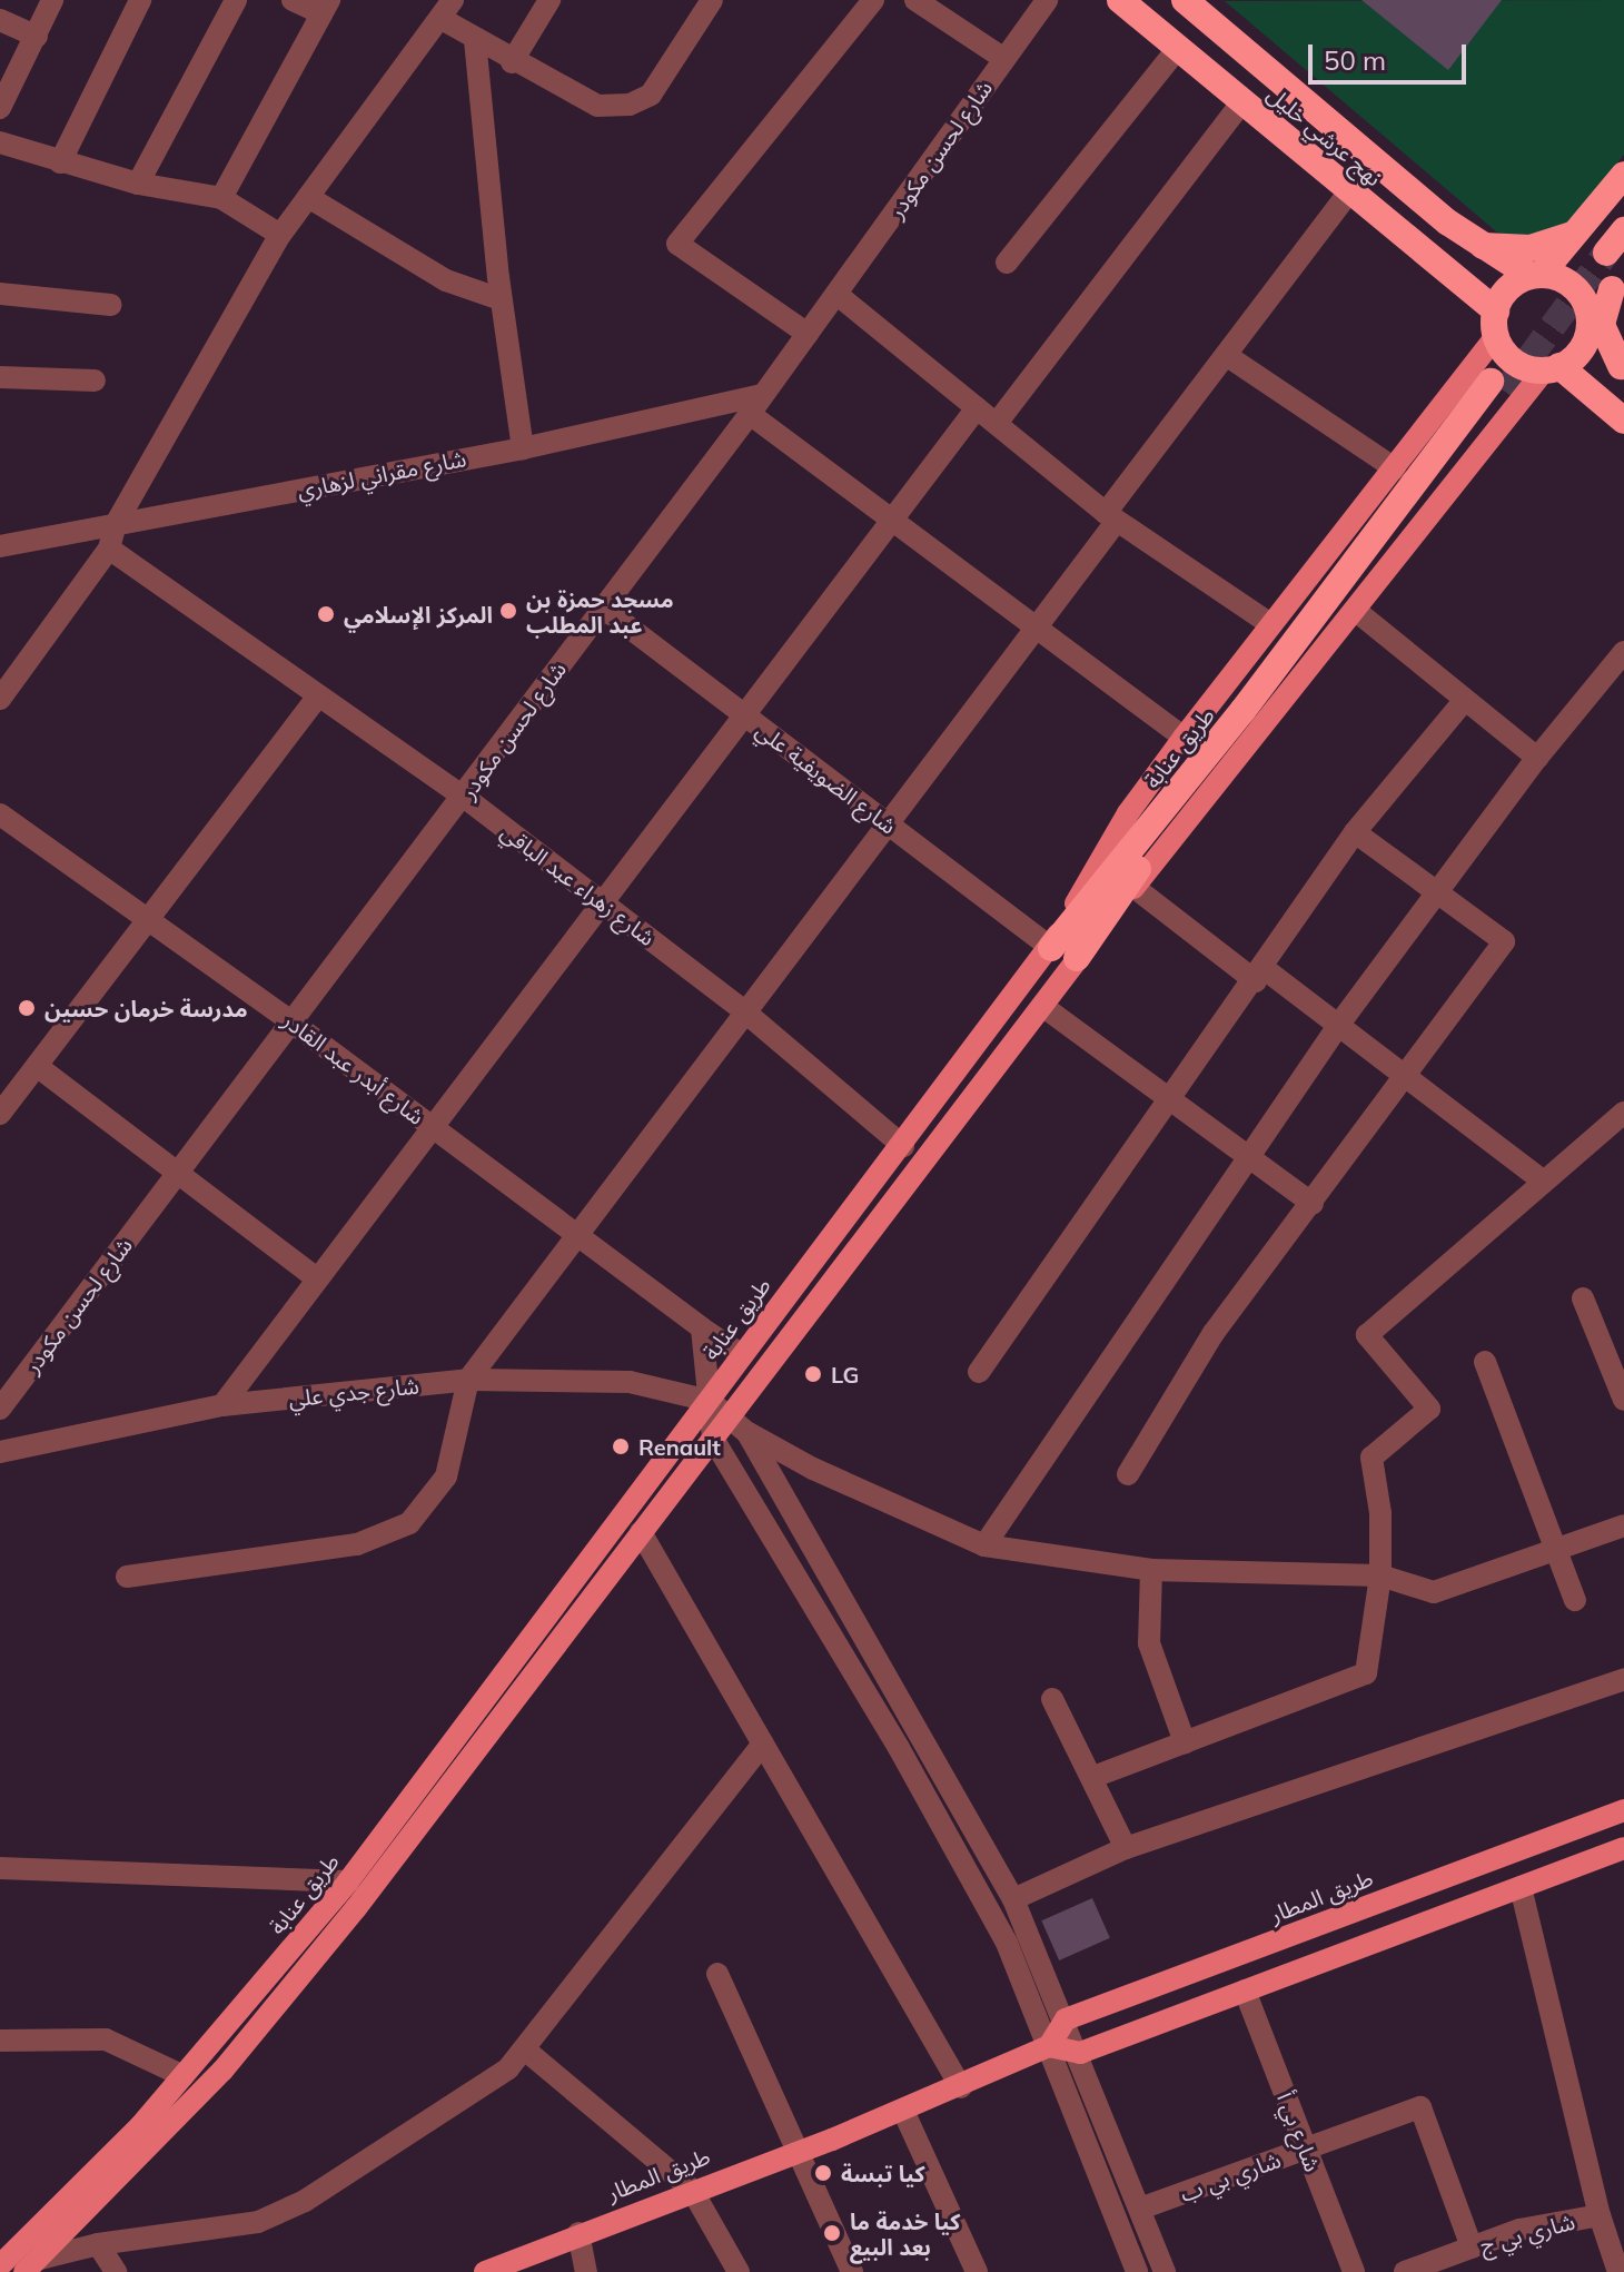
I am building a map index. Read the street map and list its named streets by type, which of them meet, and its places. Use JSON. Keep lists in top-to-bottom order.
{
  "streets": {
    "highway": ["نهج عرشي خليل", "طريق عنابة"],
    "main road": ["طريق المطار"],
    "street": [
      "شارع لحسن مكودر",
      "شارع مقراني لزهاري",
      "شارع الضويفية علي",
      "شارع زهراء عبد الباقي",
      "شارع أبدر عبد القادر",
      "شارع جدي علي",
      "شارع بي أ",
      "شاري بي ب",
      "شاري بي ج"
    ]
  },
  "crossings": [
    ["شارع لحسن مكودر", "شارع مقراني لزهاري"],
    ["شارع لحسن مكودر", "شارع الضويفية علي"],
    ["شارع لحسن مكودر", "شارع زهراء عبد الباقي"],
    ["شارع لحسن مكودر", "شارع أبدر عبد القادر"],
    ["طريق عنابة", "شارع الضويفية علي"],
    ["طريق عنابة", "شارع زهراء عبد الباقي"],
    ["طريق عنابة", "شارع أبدر عبد القادر"],
    ["طريق عنابة", "شارع جدي علي"],
    ["شارع بي أ", "شاري بي ب"],
    ["شاري بي ب", "شاري بي ج"]
  ],
  "places": [
    "مسجد حمزة بن عبد المطلب",
    "المركز الإسلامي",
    "مدرسة خرمان حسين",
    "LG",
    "Renault",
    "كيا تبسة",
    "كيا خدمة ما بعد البيع"
  ],
  "scale_bar": "50 m"
}
